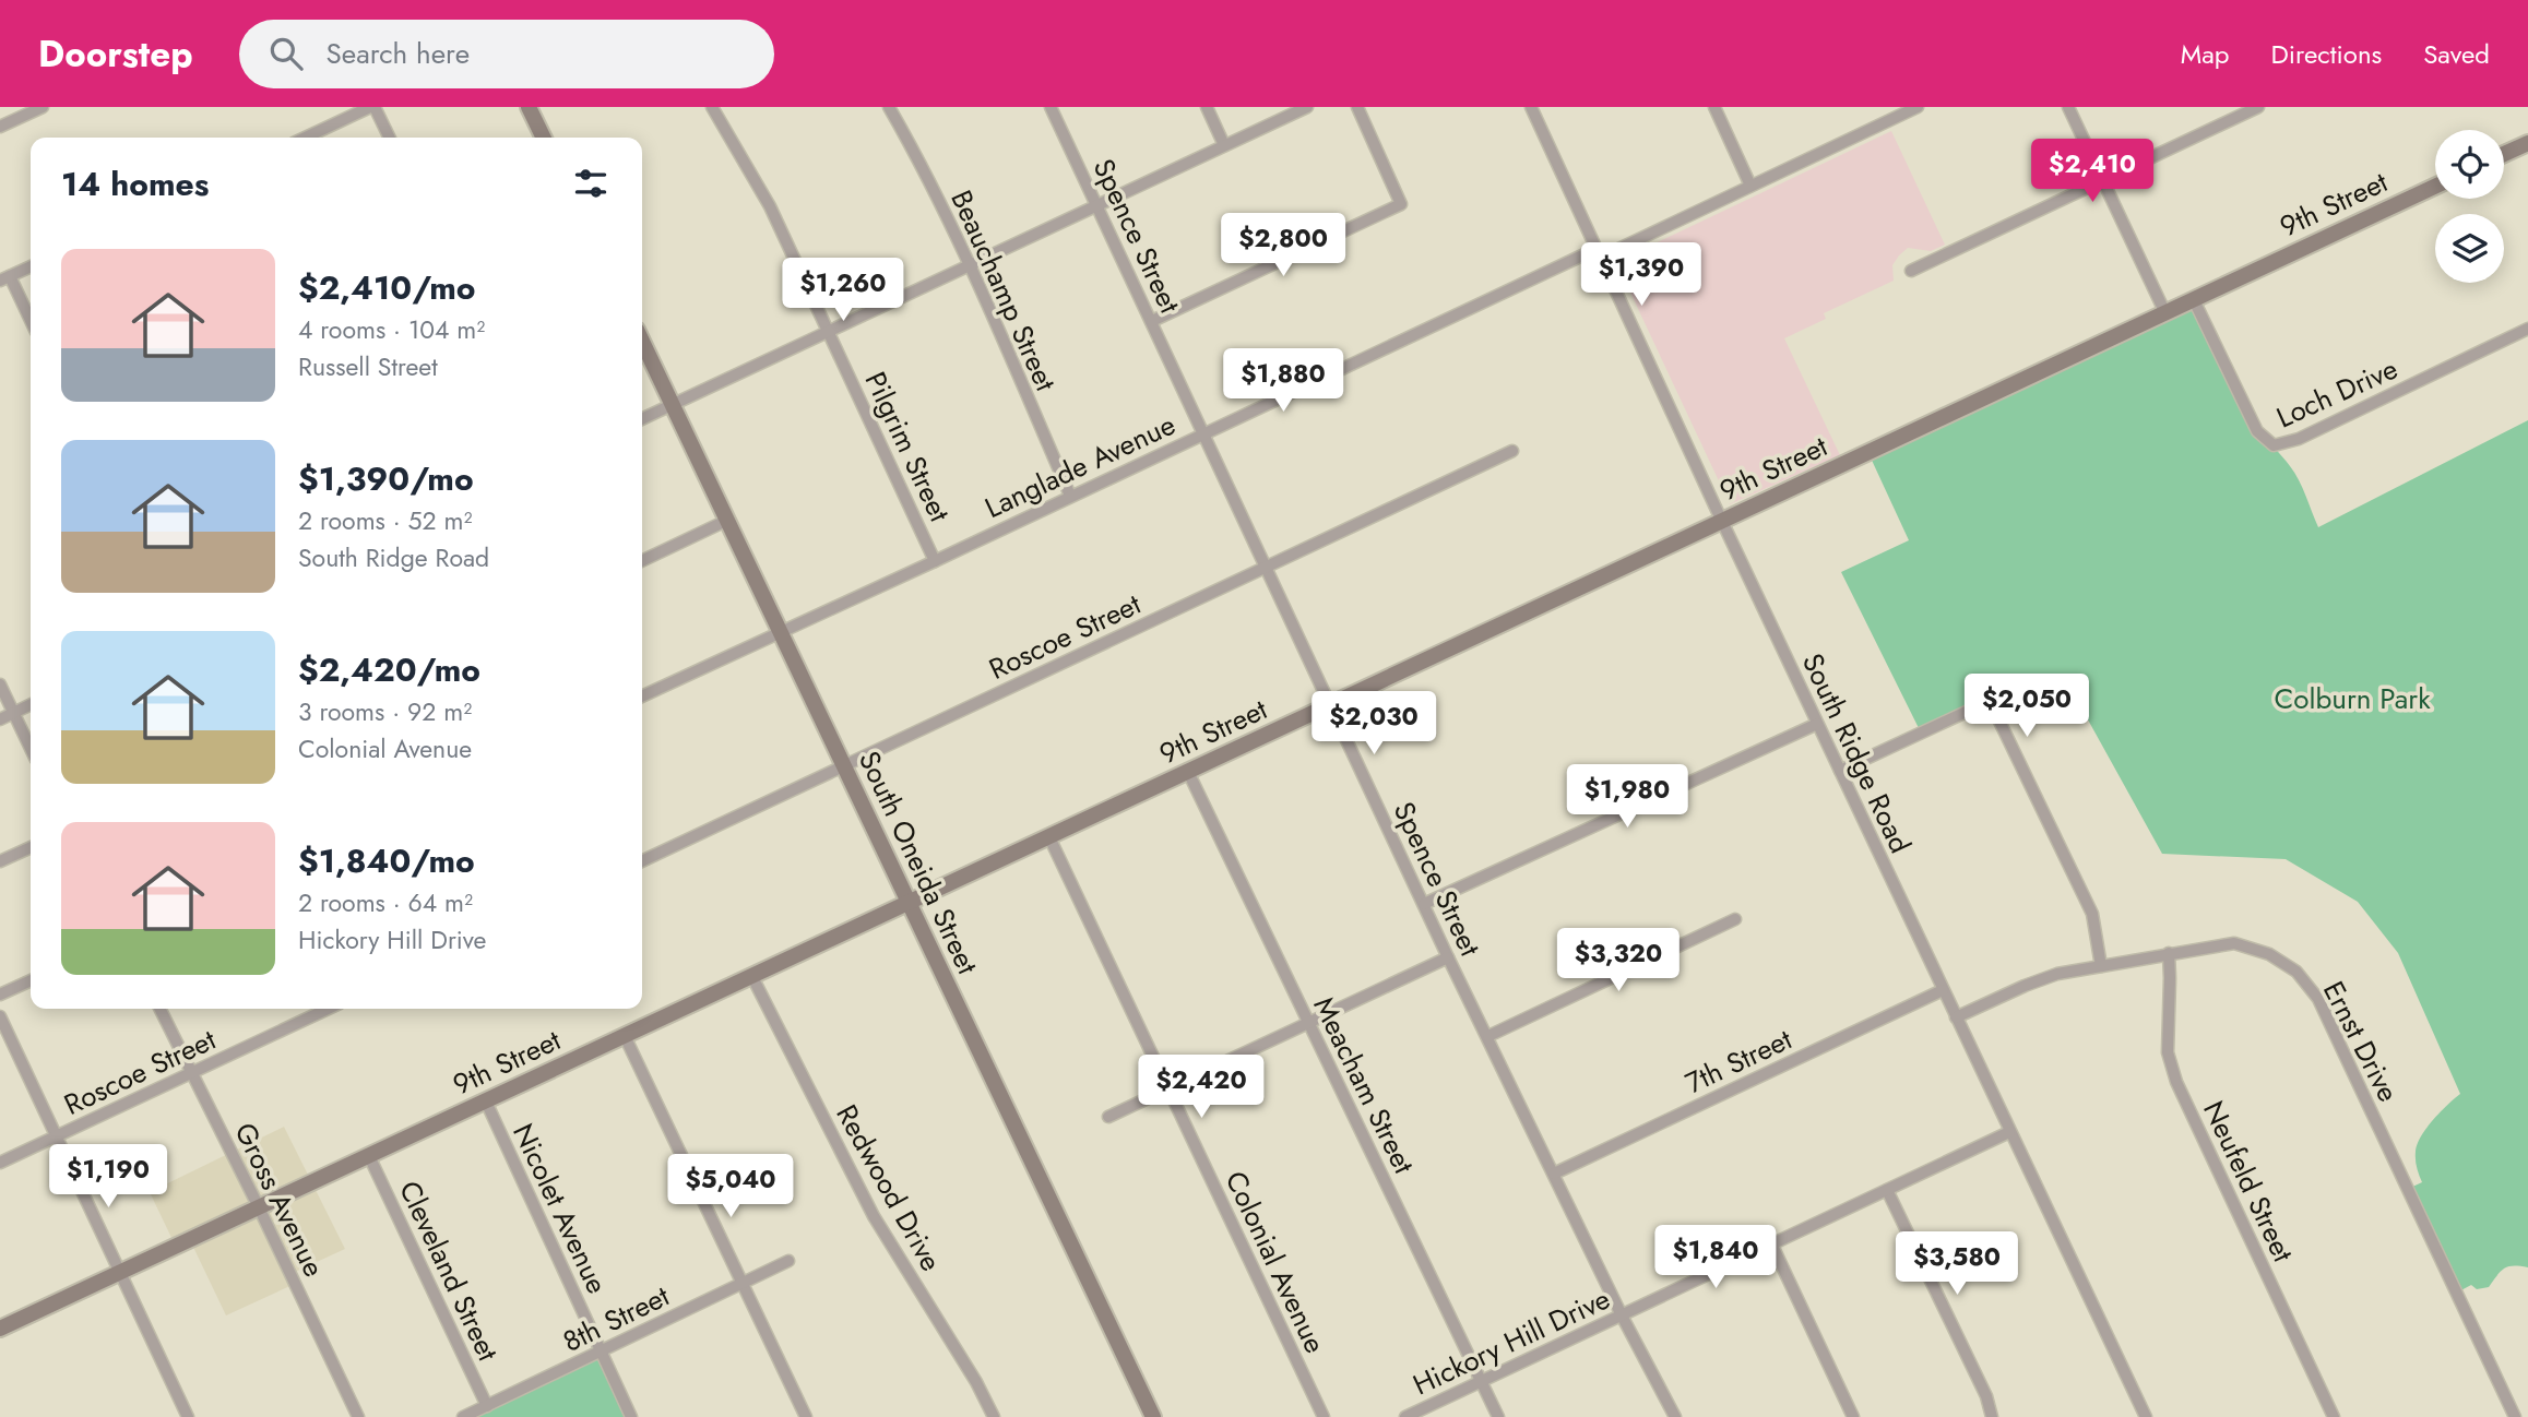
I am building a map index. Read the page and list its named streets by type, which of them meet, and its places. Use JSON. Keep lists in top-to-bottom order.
{
  "streets": {
    "street": [
      "9th Street",
      "Spence Street",
      "Beauchamp Street",
      "Loch Drive",
      "Pilgrim Street",
      "Langlade Avenue",
      "Roscoe Street",
      "South Ridge Road",
      "South Oneida Street",
      "Ernst Drive",
      "7th Street",
      "Meacham Street",
      "Neufeld Street",
      "Redwood Drive",
      "Gross Avenue",
      "Nicolet Avenue",
      "Colonial Avenue",
      "Cleveland Street",
      "8th Street",
      "Hickory Hill Drive"
    ]
  },
  "crossings": [
    ["9th Street", "Spence Street"],
    ["9th Street", "Loch Drive"],
    ["9th Street", "South Ridge Road"],
    ["9th Street", "South Oneida Street"],
    ["9th Street", "Meacham Street"],
    ["9th Street", "Redwood Drive"],
    ["9th Street", "Gross Avenue"],
    ["9th Street", "Nicolet Avenue"],
    ["9th Street", "Colonial Avenue"],
    ["9th Street", "Cleveland Street"],
    ["Spence Street", "Langlade Avenue"],
    ["Spence Street", "Roscoe Street"],
    ["Spence Street", "7th Street"],
    ["Spence Street", "Hickory Hill Drive"],
    ["Beauchamp Street", "Langlade Avenue"],
    ["Pilgrim Street", "Langlade Avenue"],
    ["Langlade Avenue", "South Ridge Road"],
    ["Langlade Avenue", "South Oneida Street"],
    ["Roscoe Street", "South Oneida Street"],
    ["Roscoe Street", "Gross Avenue"],
    ["South Ridge Road", "Ernst Drive"],
    ["South Ridge Road", "7th Street"],
    ["South Ridge Road", "Hickory Hill Drive"],
    ["Ernst Drive", "Neufeld Street"],
    ["Meacham Street", "Hickory Hill Drive"],
    ["Nicolet Avenue", "8th Street"],
    ["Cleveland Street", "8th Street"]
  ],
  "parks": ["Colburn Park"],
  "page": {
    "header": "Doorstep",
    "search": "Search here",
    "nav": ["Map", "Directions", "Saved"],
    "heading": "14 homes",
    "price": [
      "$2,410",
      "$2,800",
      "$1,390",
      "$1,260",
      "$1,880",
      "$2,050",
      "$2,030",
      "$1,980",
      "$3,320",
      "$2,420",
      "$1,190",
      "$5,040",
      "$1,840",
      "$3,580"
    ],
    "list": [
      {
        "name": "$2,410/mo",
        "note": "4 rooms · 104 m² · Russell Street"
      },
      {
        "name": "$1,390/mo",
        "note": "2 rooms · 52 m² · South Ridge Road"
      },
      {
        "name": "$2,420/mo",
        "note": "3 rooms · 92 m² · Colonial Avenue"
      },
      {
        "name": "$1,840/mo",
        "note": "2 rooms · 64 m² · Hickory Hill Drive"
      }
    ]
  }
}
